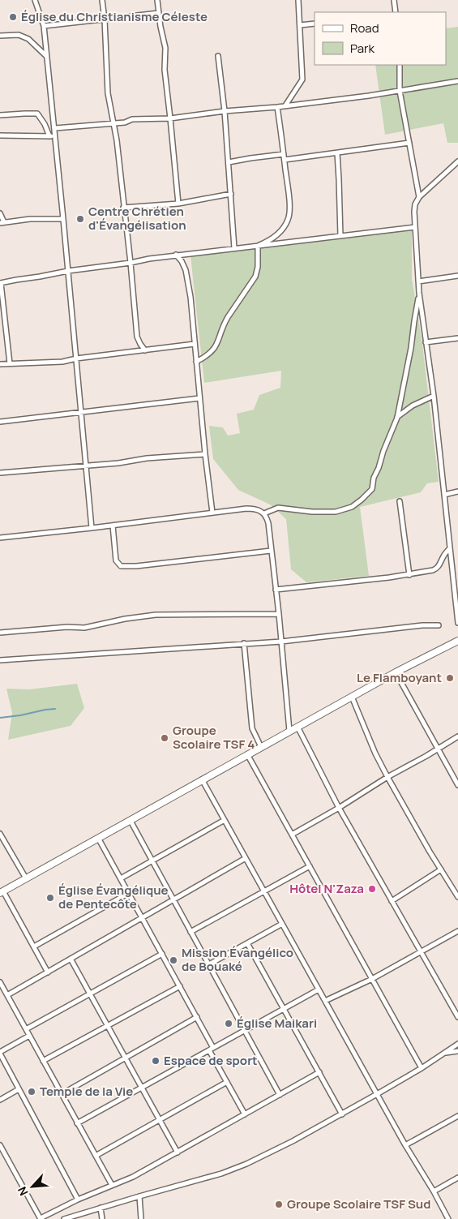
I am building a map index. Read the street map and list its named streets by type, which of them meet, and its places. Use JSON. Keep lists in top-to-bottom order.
{
  "places": [
    "Église du Christianisme Céleste",
    "Centre Chrétien d'Évangélisation",
    "Le Flamboyant",
    "Groupe Scolaire TSF 4",
    "Hôtel N'Zaza",
    "Église Évangélique de Pentecôte",
    "Mission Évangélico de Bouaké",
    "Église Maikari",
    "Espace de sport",
    "Temple de la Vie",
    "Groupe Scolaire TSF Sud"
  ],
  "legend": ["Road", "Park"],
  "north": "bottom left"
}
